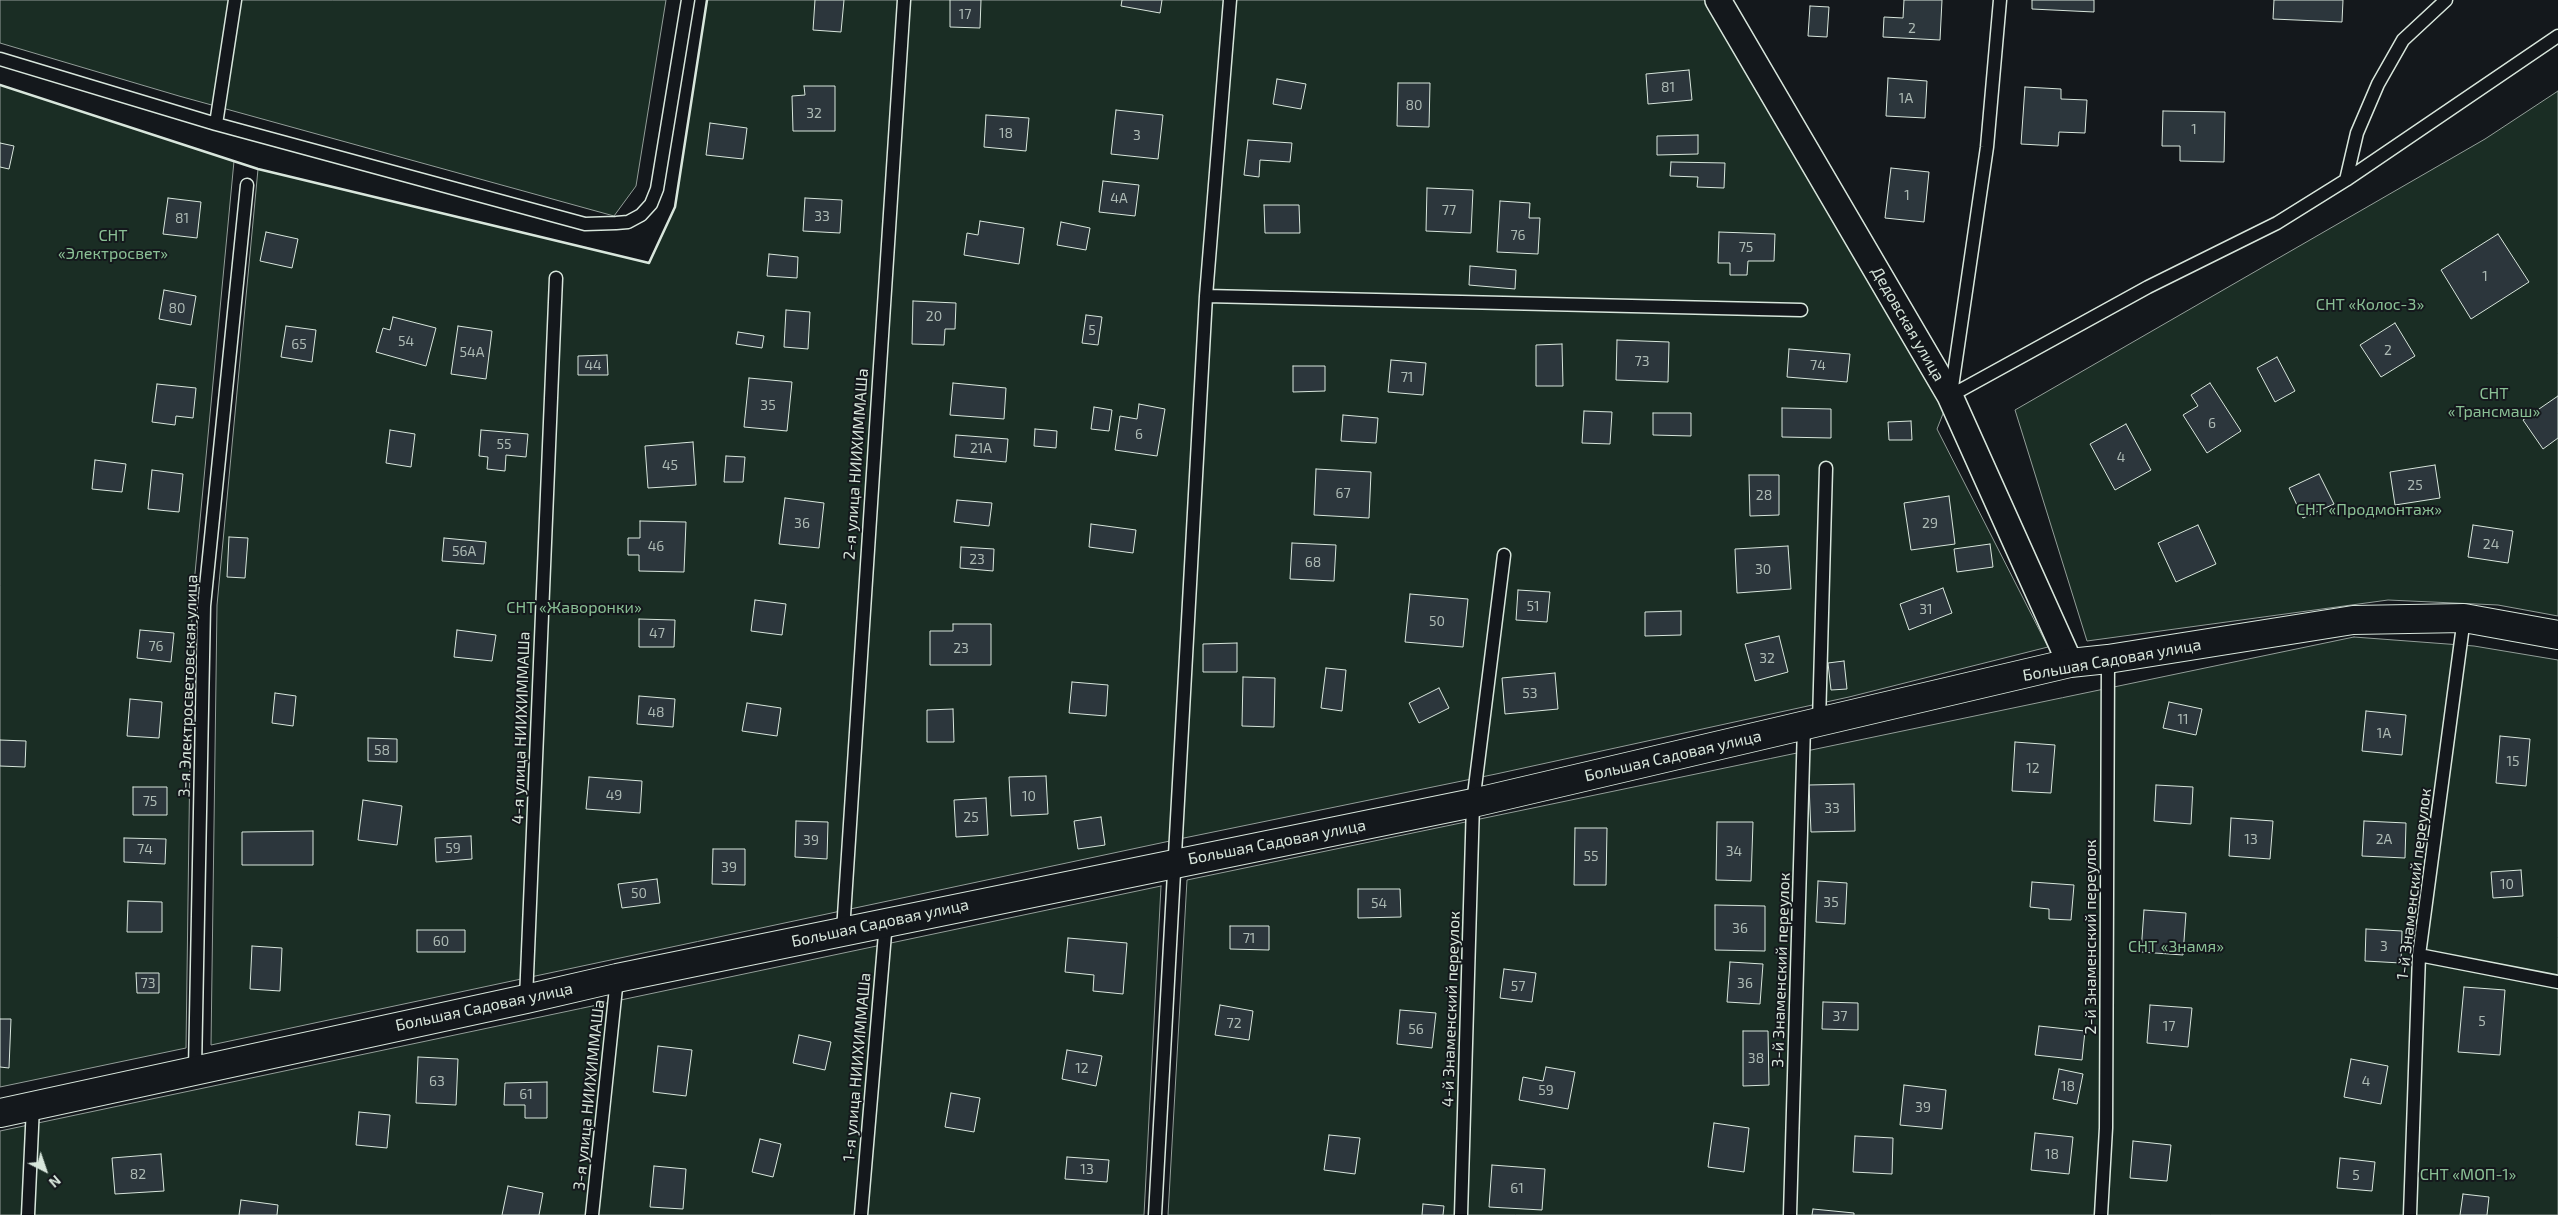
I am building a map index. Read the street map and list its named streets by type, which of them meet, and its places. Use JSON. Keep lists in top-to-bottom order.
{
  "streets": {
    "street": ["Дедовская улица", "Большая Садовая улица"],
    "lane": [
      "2-я улица НИИХИММАШа",
      "3-я Электросветовская улица",
      "4-я улица НИИХИММАШа",
      "1-й Знаменский переулок",
      "2-й Знаменский переулок",
      "3-й Знаменский переулок",
      "4-й Знаменский переулок",
      "1-я улица НИИХИММАШа",
      "3-я улица НИИХИММАШа"
    ]
  },
  "crossings": [
    ["Дедовская улица", "Большая Садовая улица"],
    ["2-я улица НИИХИММАШа", "Большая Садовая улица"],
    ["Большая Садовая улица", "3-я Электросветовская улица"],
    ["Большая Садовая улица", "4-я улица НИИХИММАШа"],
    ["Большая Садовая улица", "1-й Знаменский переулок"],
    ["Большая Садовая улица", "2-й Знаменский переулок"],
    ["Большая Садовая улица", "3-й Знаменский переулок"],
    ["Большая Садовая улица", "4-й Знаменский переулок"],
    ["Большая Садовая улица", "1-я улица НИИХИММАШа"],
    ["Большая Садовая улица", "3-я улица НИИХИММАШа"]
  ],
  "parks": [
    "СНТ «Электросвет»",
    "СНТ «Колос-3»",
    "СНТ «Трансмаш»",
    "СНТ «Продмонтаж»",
    "СНТ «Жаворонки»",
    "СНТ «Знамя»",
    "СНТ «МОП-1»"
  ],
  "house_numbers": [
    "17",
    "2",
    "81",
    "1А",
    "80",
    "32",
    "1",
    "18",
    "3",
    "1",
    "4А",
    "77",
    "33",
    "81",
    "76",
    "75",
    "1",
    "80",
    "20",
    "5",
    "54",
    "65",
    "2",
    "54А",
    "73",
    "44",
    "74",
    "71",
    "35",
    "6",
    "6",
    "55",
    "21А",
    "4",
    "45",
    "25",
    "67",
    "28",
    "36",
    "29",
    "24",
    "46",
    "56А",
    "23",
    "68",
    "30",
    "51",
    "31",
    "50",
    "47",
    "76",
    "23",
    "32",
    "53",
    "48",
    "11",
    "1А",
    "58",
    "15",
    "12",
    "49",
    "10",
    "75",
    "33",
    "25",
    "13",
    "2А",
    "39",
    "59",
    "74",
    "34",
    "55",
    "39",
    "10",
    "50",
    "35",
    "54",
    "36",
    "71",
    "60",
    "3",
    "73",
    "36",
    "57",
    "37",
    "5",
    "72",
    "17",
    "56",
    "38",
    "12",
    "63",
    "4",
    "18",
    "59",
    "61",
    "39",
    "18",
    "13",
    "82",
    "5",
    "61"
  ],
  "north": "bottom right"
}
